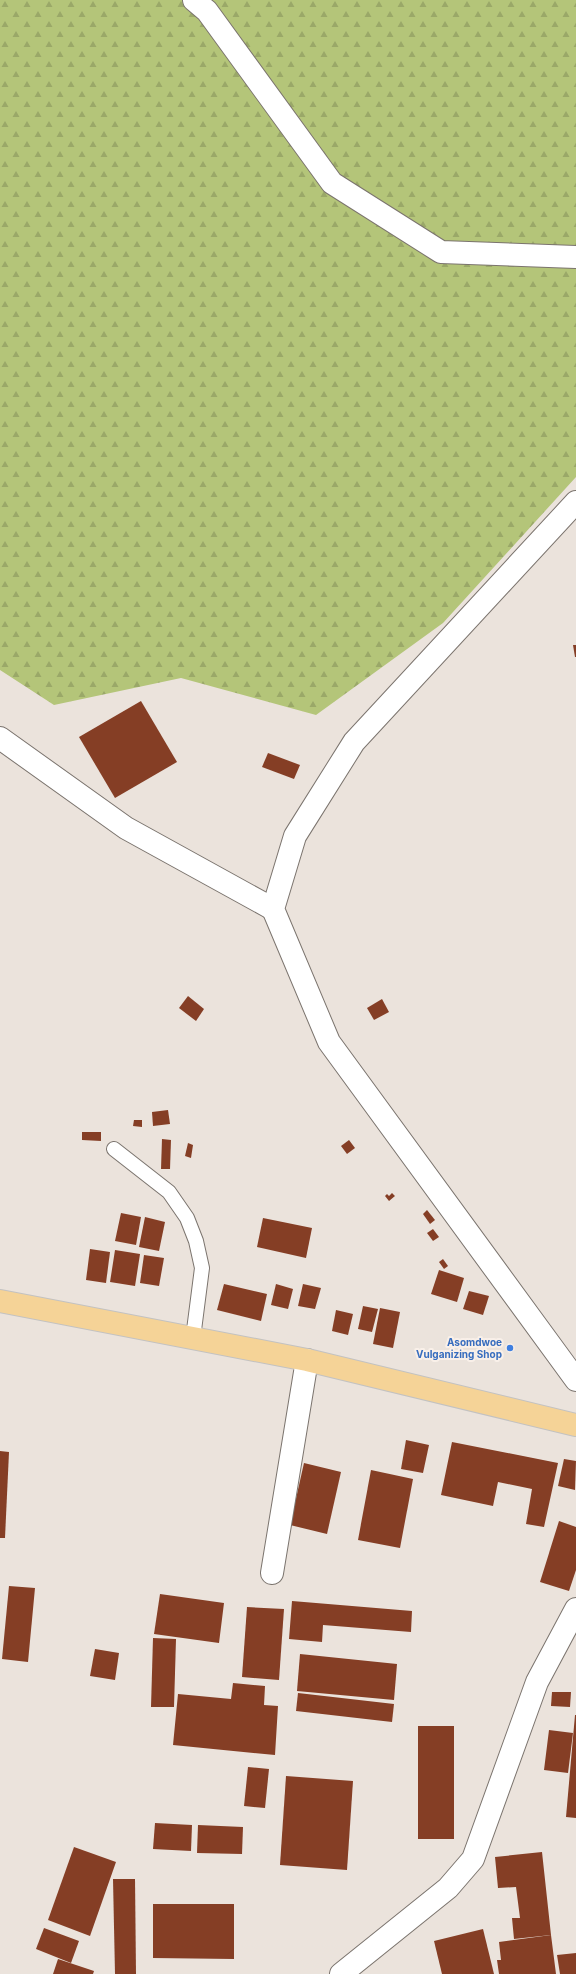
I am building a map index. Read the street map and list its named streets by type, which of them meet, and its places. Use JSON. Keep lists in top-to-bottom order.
{
  "places": ["Asomdwoe Vulganizing Shop"]
}
